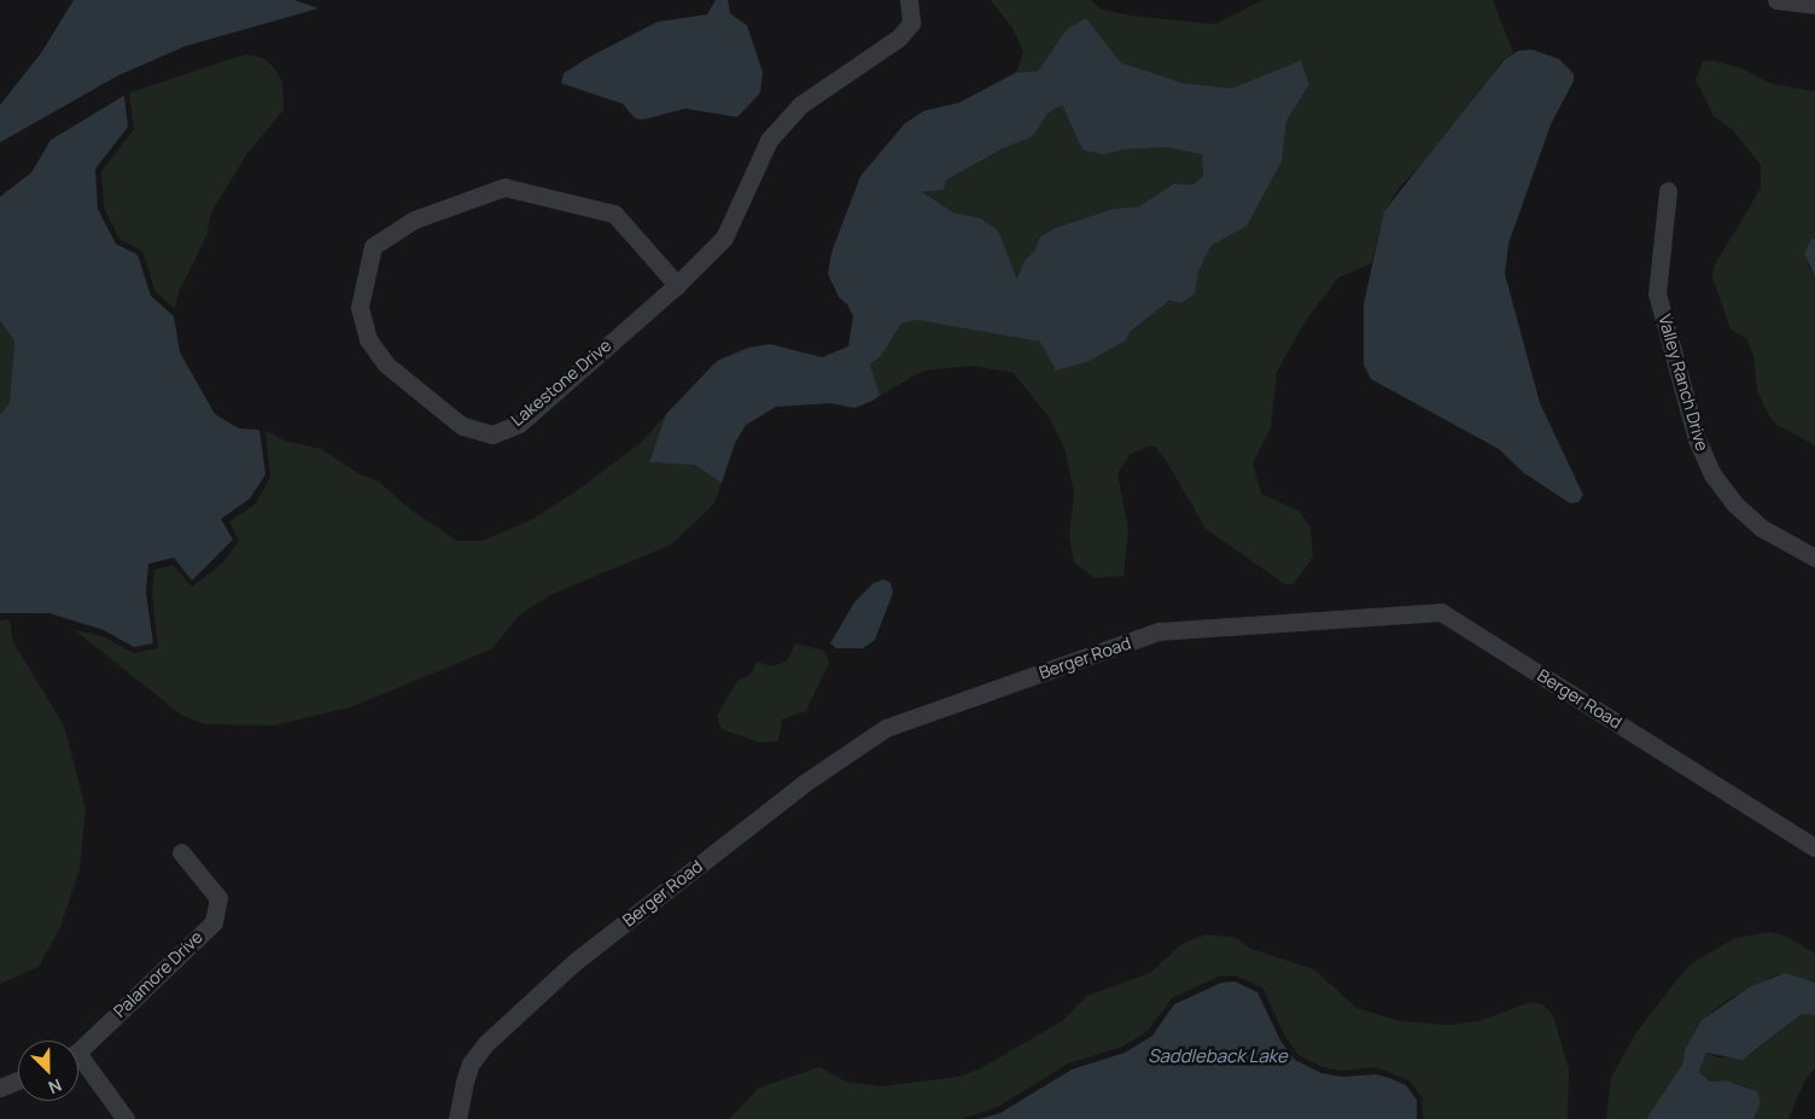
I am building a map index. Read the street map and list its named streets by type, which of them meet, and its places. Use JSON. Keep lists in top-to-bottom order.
{
  "streets": {
    "street": [
      "Lakestone Drive",
      "Valley Ranch Drive",
      "Berger Road",
      "Palamore Drive"
    ]
  },
  "water": ["Saddleback Lake"],
  "north": "bottom right"
}
